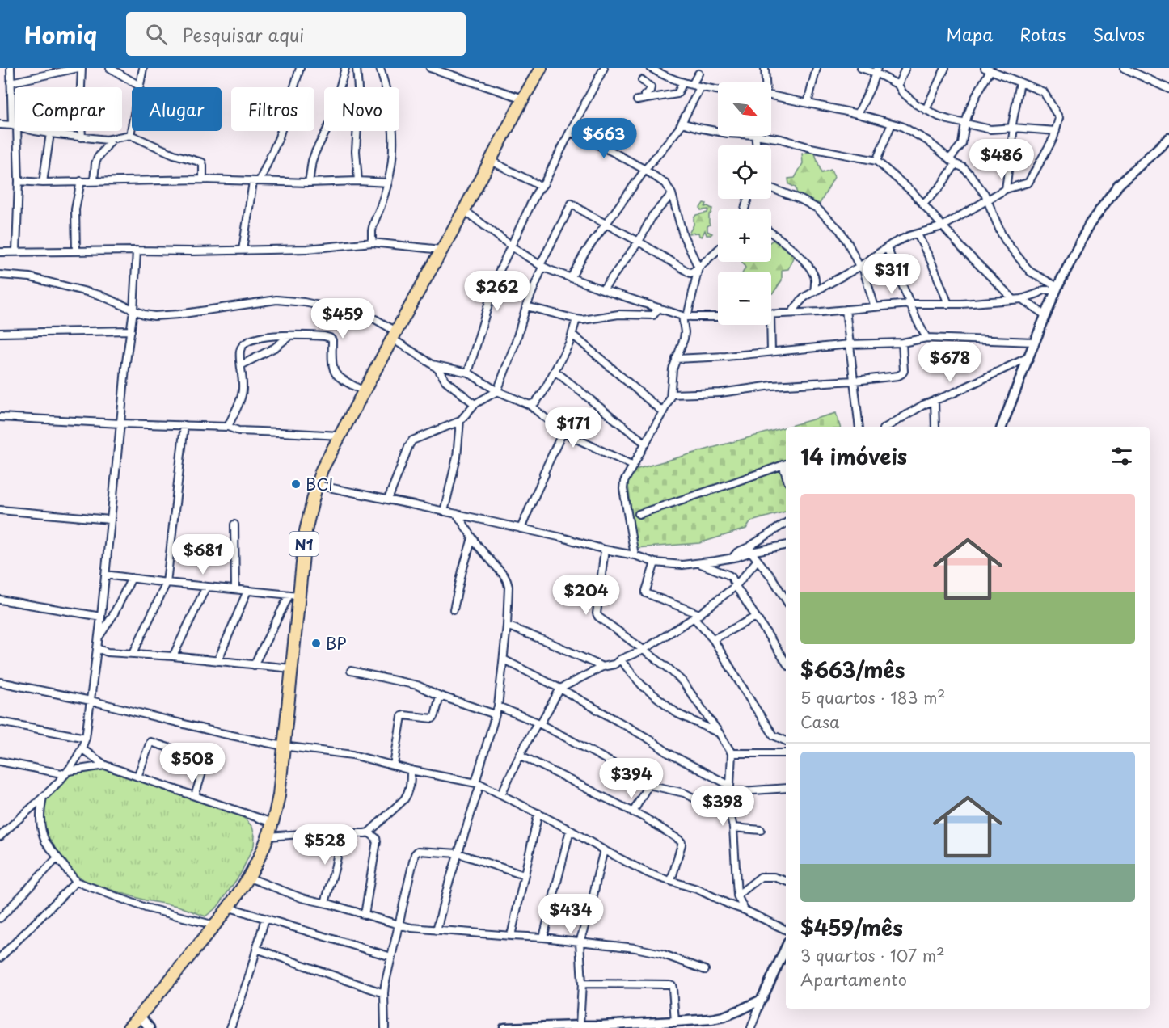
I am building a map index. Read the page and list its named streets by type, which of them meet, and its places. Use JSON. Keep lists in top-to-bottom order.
{
  "streets": {
    "highway": ["N1"]
  },
  "places": ["BCI", "BP"],
  "north": "bottom right",
  "page": {
    "header": "Homiq",
    "search": "Pesquisar aqui",
    "nav": ["Mapa", "Rotas", "Salvos"],
    "map_buttons": ["+", "−"],
    "chip": [
      "Comprar",
      "Alugar",
      "Filtros",
      "Novo"
    ],
    "price": [
      "$663",
      "$486",
      "$311",
      "$262",
      "$459",
      "$678",
      "$171",
      "$681",
      "$204",
      "$508",
      "$394",
      "$398",
      "$528",
      "$434"
    ],
    "heading": "14 imóveis",
    "list": [
      {
        "name": "$663/mês",
        "note": "5 quartos · 183 m² · Casa"
      },
      {
        "name": "$459/mês",
        "note": "3 quartos · 107 m² · Apartamento"
      }
    ]
  }
}
